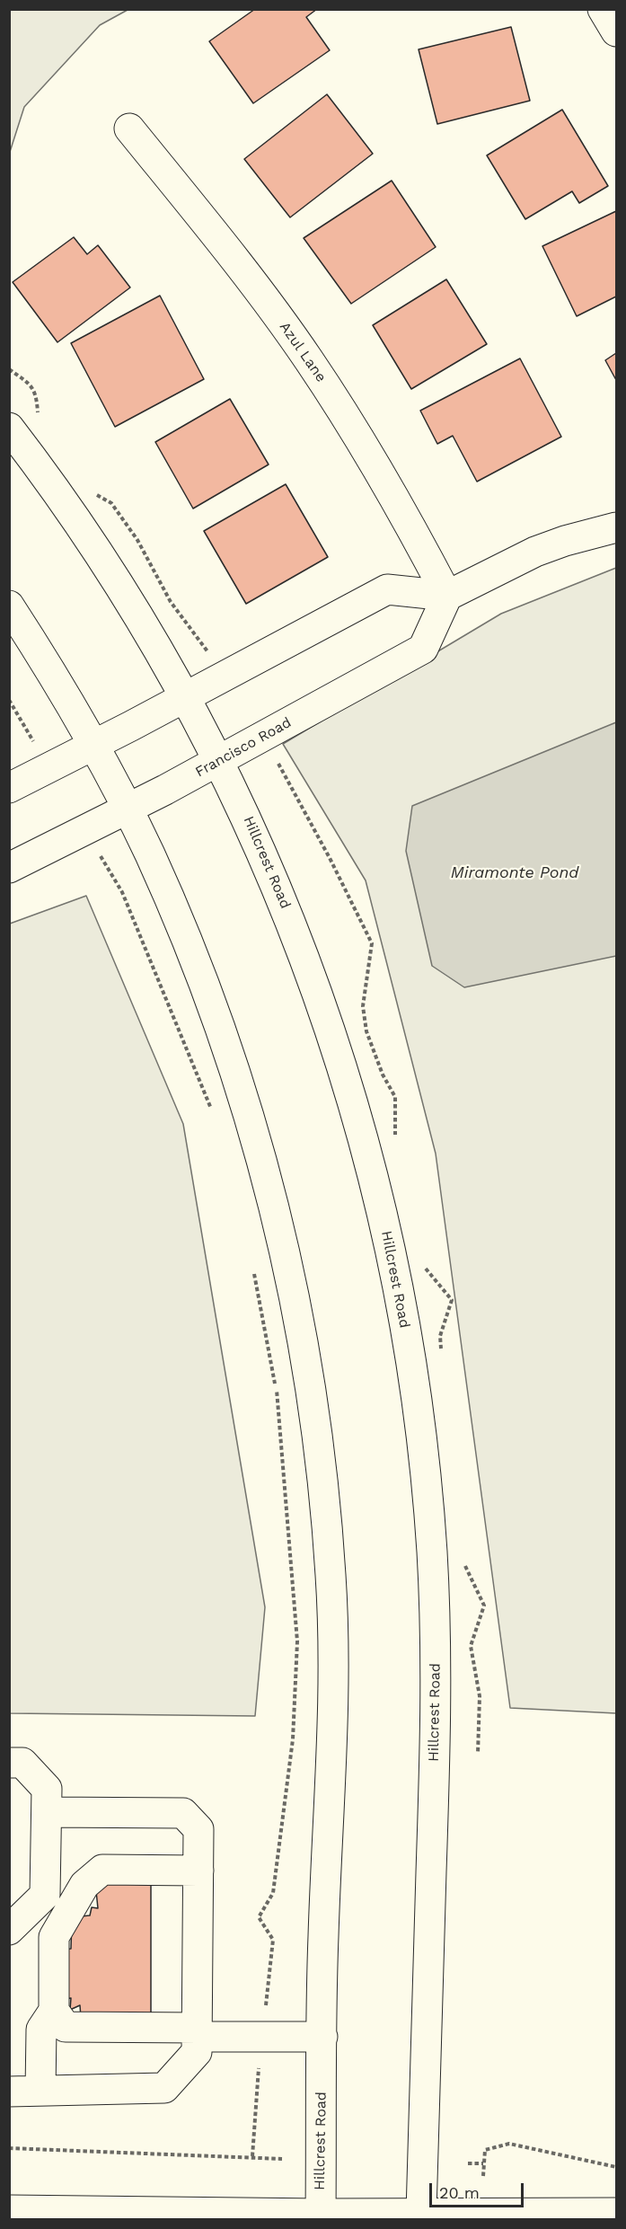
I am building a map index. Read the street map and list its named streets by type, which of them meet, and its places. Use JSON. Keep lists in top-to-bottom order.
{
  "streets": {
    "street": ["Azul Lane", "Francisco Road", "Hillcrest Road"]
  },
  "crossings": [
    ["Azul Lane", "Francisco Road"],
    ["Francisco Road", "Hillcrest Road"]
  ],
  "water": ["Miramonte Pond"],
  "scale_bar": "20 m"
}
